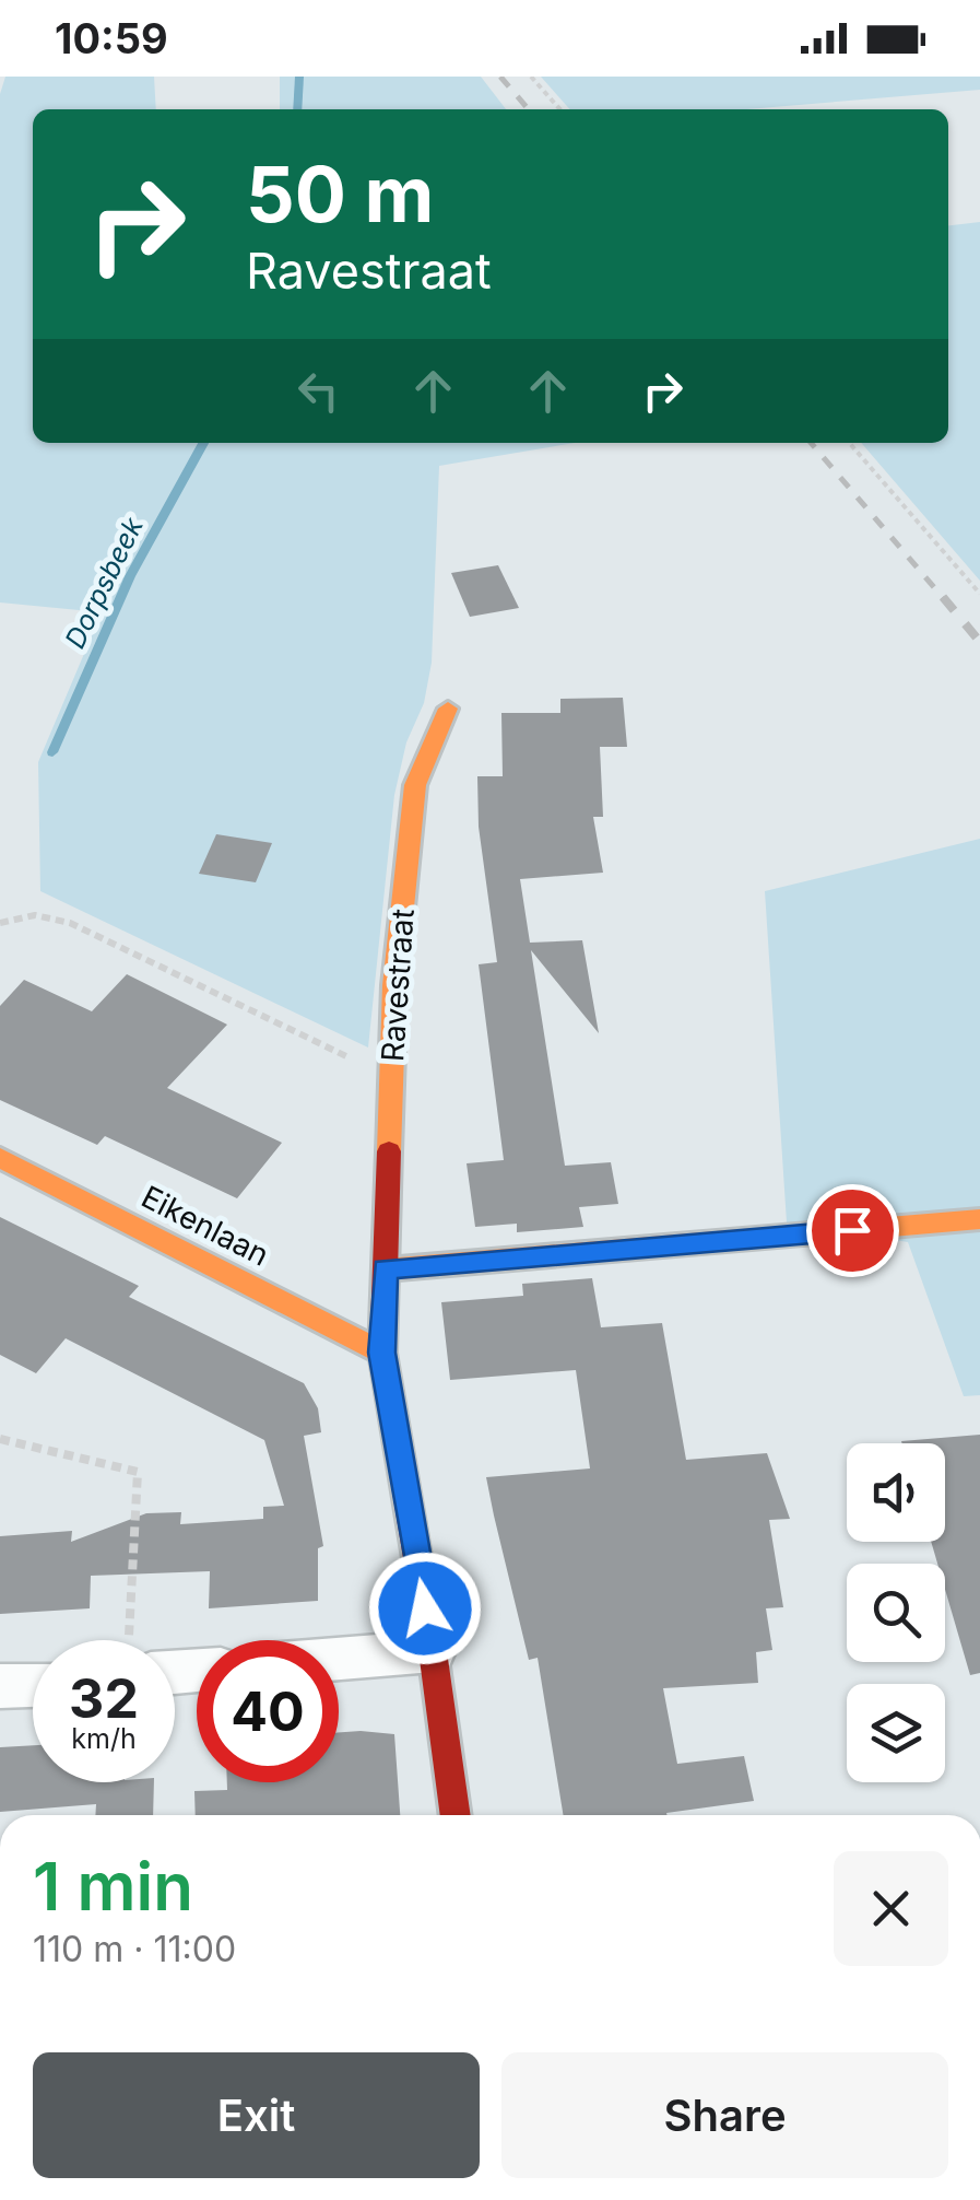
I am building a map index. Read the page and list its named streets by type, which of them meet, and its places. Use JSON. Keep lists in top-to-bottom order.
{
  "streets": {
    "street": ["Ravestraat", "Eikenlaan"]
  },
  "crossings": [
    ["Ravestraat", "Eikenlaan"]
  ],
  "water": ["Dorpsbeek"],
  "page": {
    "status": "10:59",
    "turn": ["50 m", "Ravestraat"],
    "speed": "32 km/h",
    "limit": "40",
    "heading": ["1 min", "110 m · 11:00"],
    "buttons": ["Exit", "Share"]
  }
}
